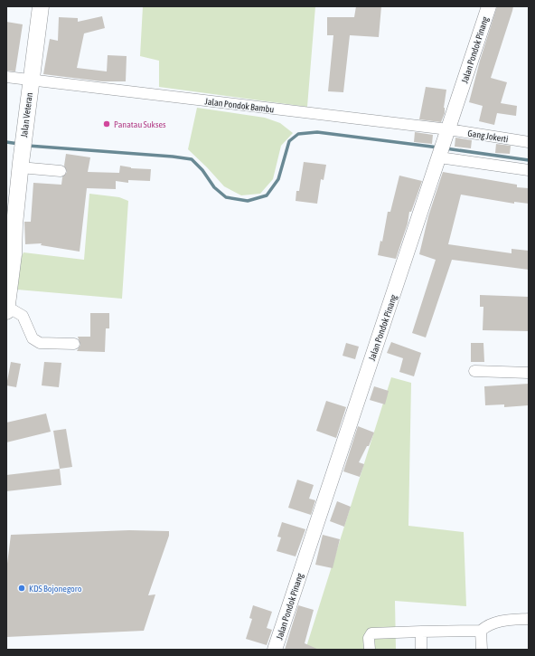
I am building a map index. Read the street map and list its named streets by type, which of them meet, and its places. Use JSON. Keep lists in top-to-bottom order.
{
  "streets": {
    "main road": ["Jalan Veteran"],
    "street": ["Jalan Pondok Pinang", "Jalan Pondok Bambu", "Gang Jokerti"]
  },
  "crossings": [
    ["Jalan Pondok Pinang", "Jalan Pondok Bambu"],
    ["Jalan Pondok Pinang", "Gang Jokerti"],
    ["Jalan Pondok Bambu", "Jalan Veteran"],
    ["Jalan Pondok Bambu", "Gang Jokerti"]
  ],
  "places": ["Panatau Sukses", "KDS Bojonegoro"]
}
